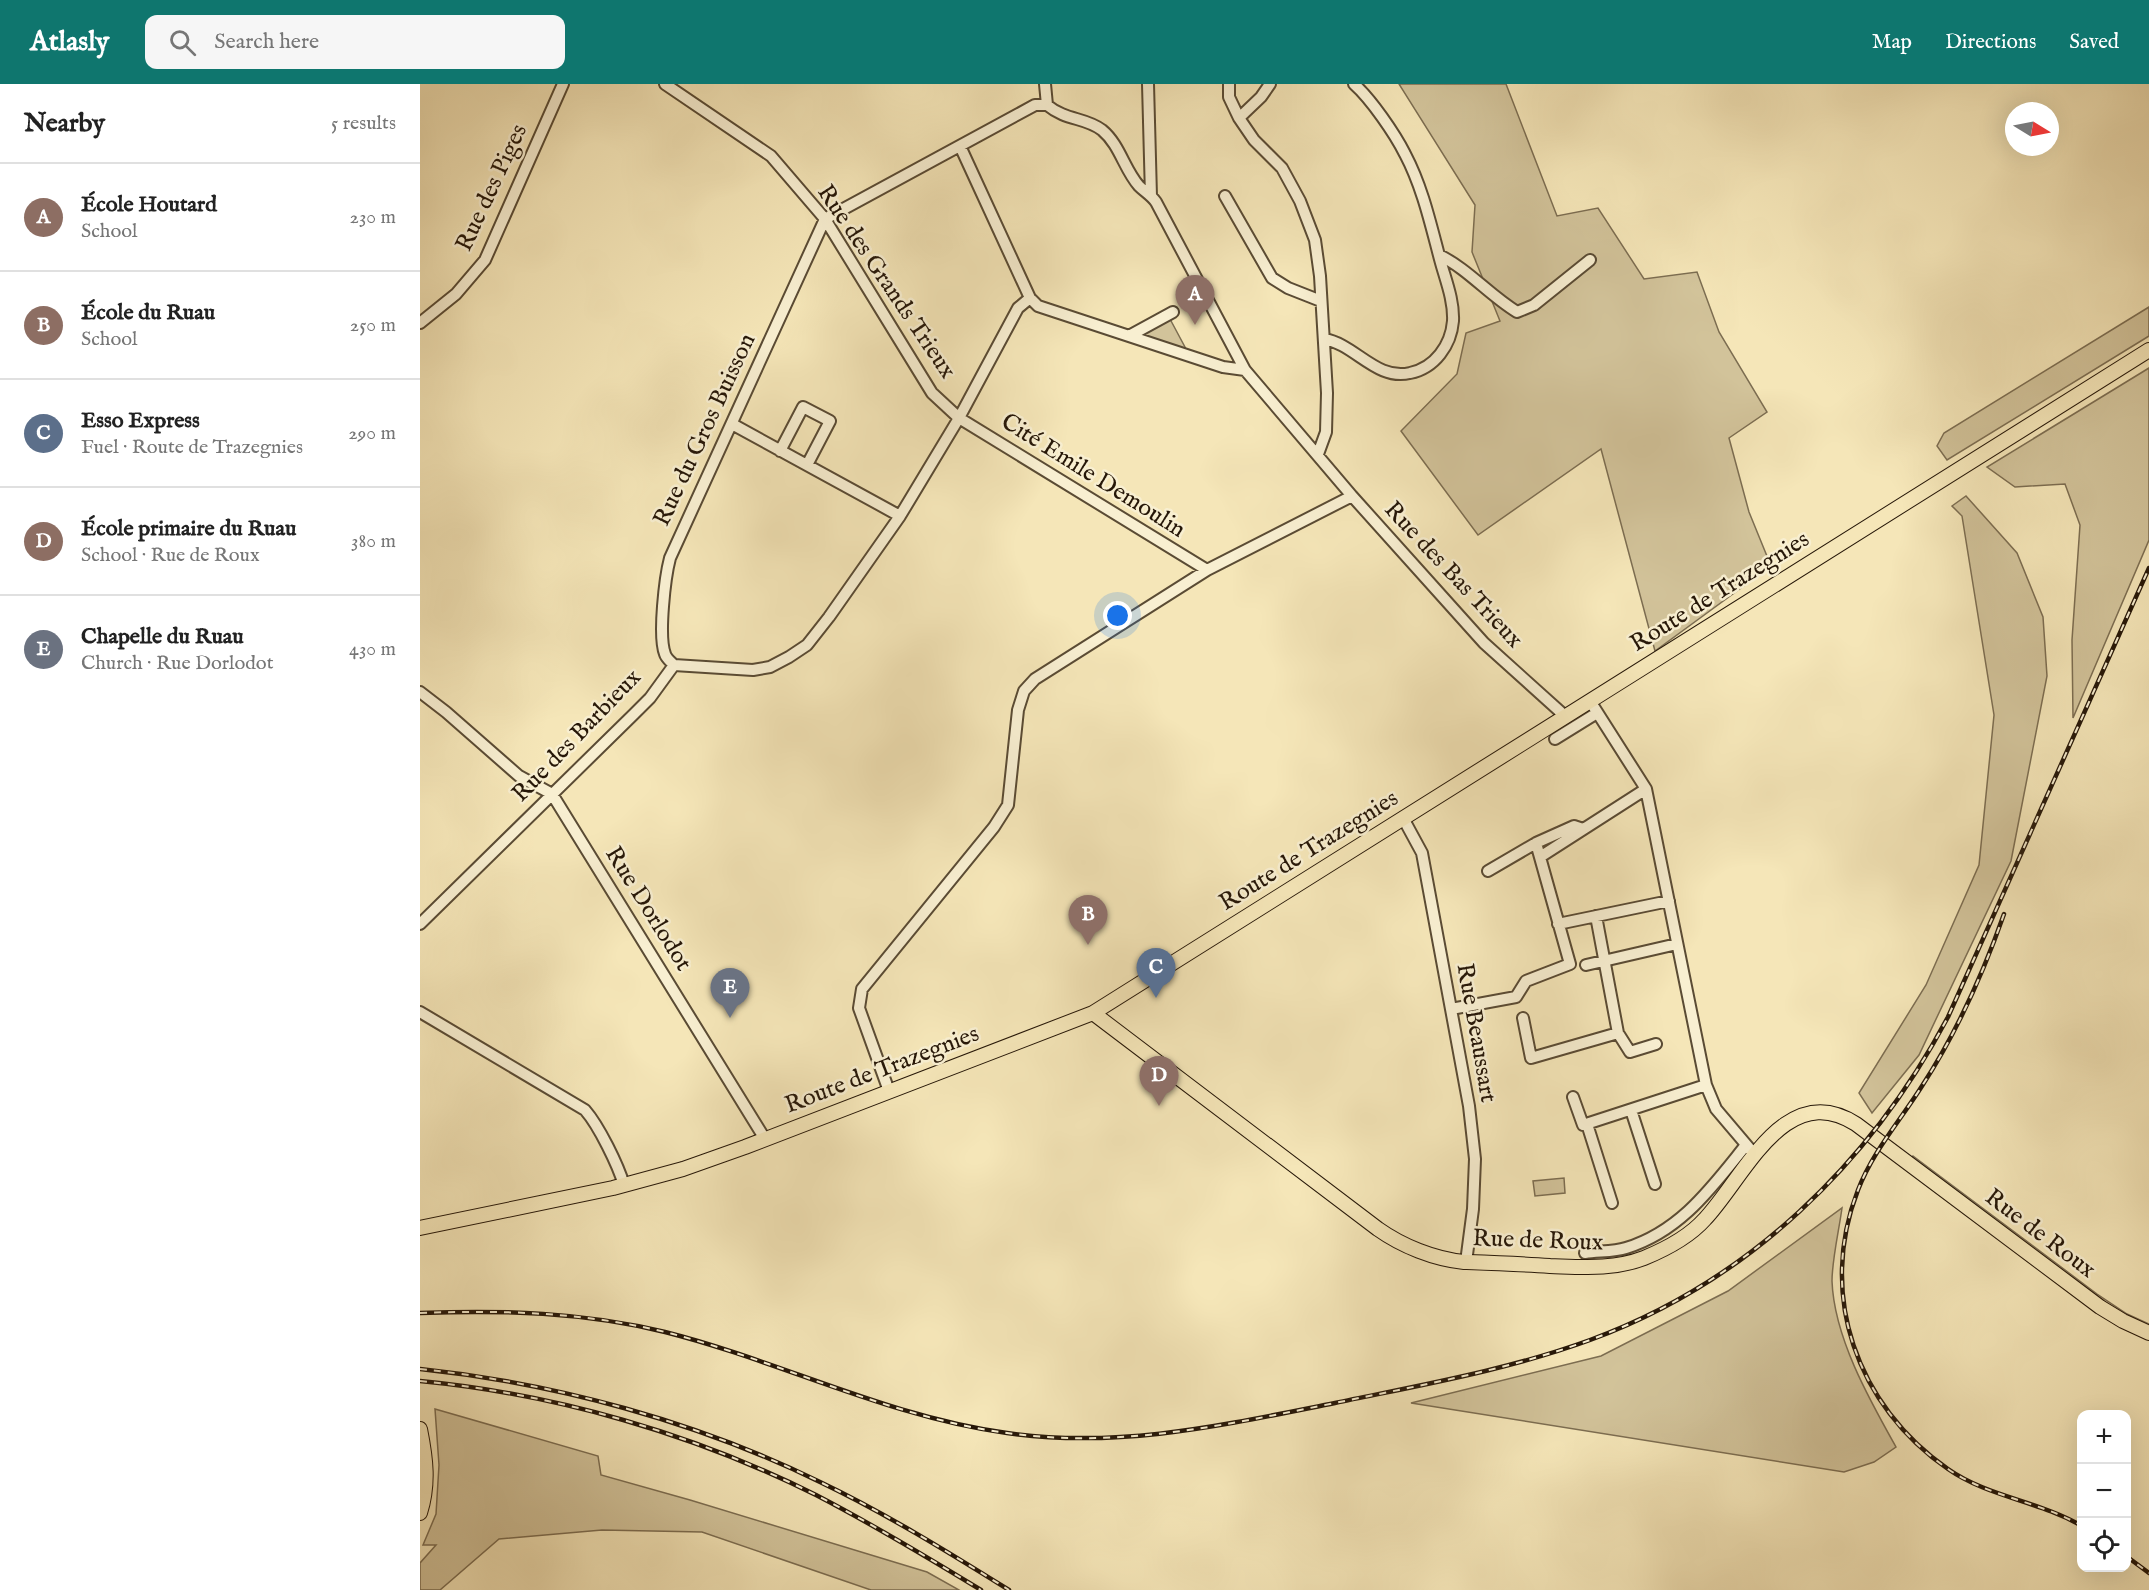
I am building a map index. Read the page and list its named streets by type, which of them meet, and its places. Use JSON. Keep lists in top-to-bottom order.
{
  "streets": {
    "main road": ["Route de Trazegnies", "Rue de Roux"],
    "street": [
      "Rue des Piges",
      "Rue des Grands Trieux",
      "Rue du Gros Buisson",
      "Cité Emile Demoulin",
      "Rue des Bas Trieux",
      "Rue des Barbieux",
      "Rue Dorlodot",
      "Rue Beaussart"
    ]
  },
  "crossings": [
    ["Rue des Grands Trieux", "Rue du Gros Buisson"],
    ["Rue des Grands Trieux", "Cité Emile Demoulin"],
    ["Rue des Grands Trieux", "Rue des Barbieux"],
    ["Rue du Gros Buisson", "Rue des Barbieux"],
    ["Cité Emile Demoulin", "Rue des Barbieux"],
    ["Rue des Bas Trieux", "Route de Trazegnies"],
    ["Route de Trazegnies", "Rue Dorlodot"],
    ["Route de Trazegnies", "Rue Beaussart"],
    ["Route de Trazegnies", "Rue de Roux"],
    ["Rue des Barbieux", "Rue Dorlodot"],
    ["Rue Beaussart", "Rue de Roux"]
  ],
  "north": "right",
  "page": {
    "header": "Atlasly",
    "search": "Search here",
    "nav": ["Map", "Directions", "Saved"],
    "heading": ["Nearby", "5 results"],
    "list": [
      {
        "mark": "A",
        "name": "École Houtard",
        "note": "School",
        "value": "230 m"
      },
      {
        "mark": "B",
        "name": "École du Ruau",
        "note": "School",
        "value": "250 m"
      },
      {
        "mark": "C",
        "name": "Esso Express",
        "note": "Fuel · Route de Trazegnies",
        "value": "290 m"
      },
      {
        "mark": "D",
        "name": "École primaire du Ruau",
        "note": "School · Rue de Roux",
        "value": "380 m"
      },
      {
        "mark": "E",
        "name": "Chapelle du Ruau",
        "note": "Church · Rue Dorlodot",
        "value": "430 m"
      }
    ],
    "pins": [
      "A",
      "B",
      "C",
      "E",
      "D"
    ],
    "map_buttons": ["+", "−"]
  }
}
